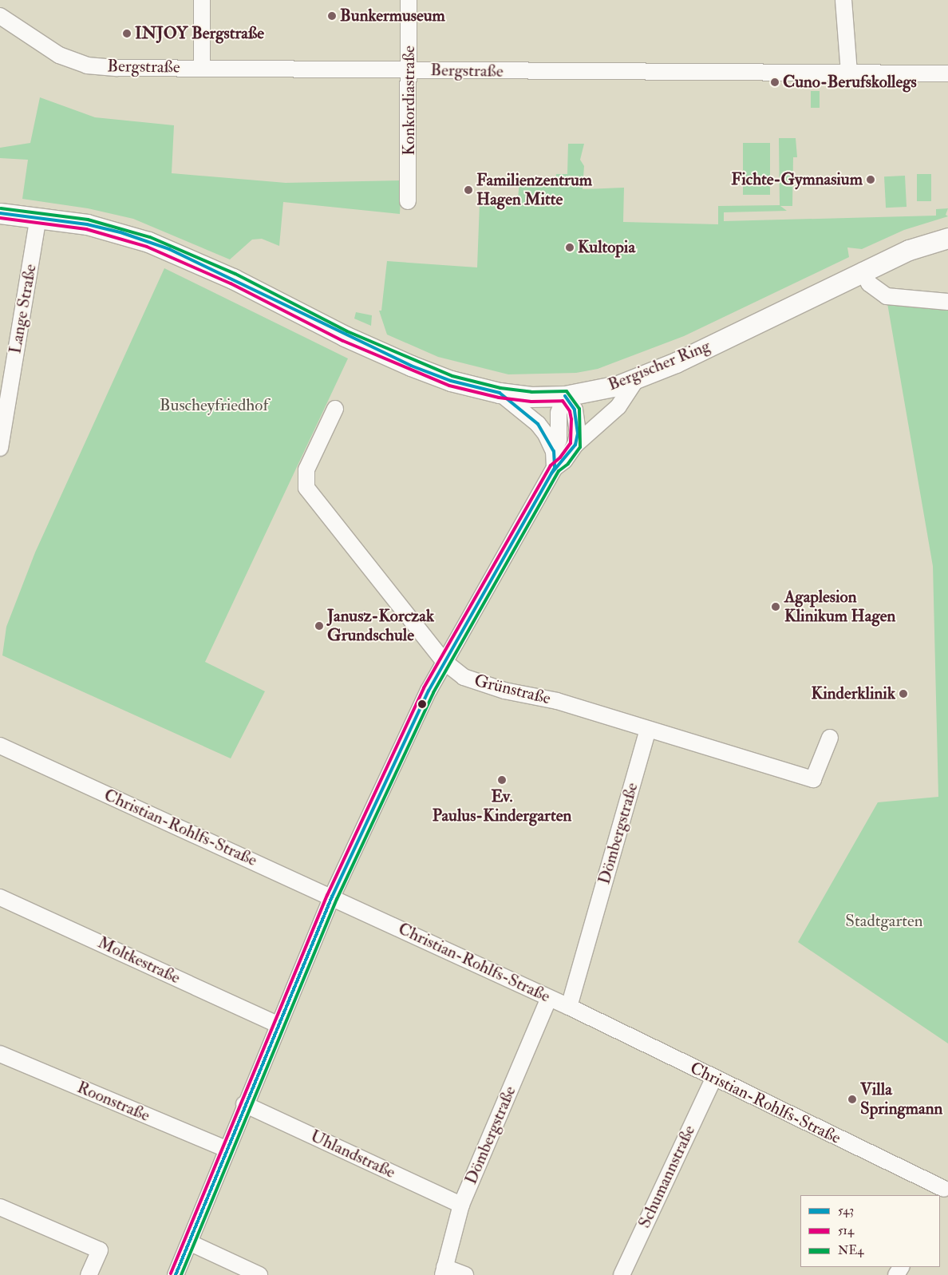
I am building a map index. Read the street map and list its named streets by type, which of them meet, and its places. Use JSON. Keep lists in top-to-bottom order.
{
  "streets": {
    "main road": ["Bergischer Ring"],
    "street": [
      "Bergstraße",
      "Konkordiastraße",
      "Lange Straße",
      "Grünstraße",
      "Christian-Rohlfs-Straße",
      "Dömbergstraße",
      "Moltkestraße",
      "Roonstraße",
      "Uhlandstraße",
      "Schumannstraße"
    ]
  },
  "crossings": [
    ["Bergstraße", "Konkordiastraße"],
    ["Lange Straße", "Bergischer Ring"],
    ["Grünstraße", "Dömbergstraße"],
    ["Christian-Rohlfs-Straße", "Dömbergstraße"],
    ["Christian-Rohlfs-Straße", "Schumannstraße"],
    ["Dömbergstraße", "Uhlandstraße"]
  ],
  "parks": ["Buscheyfriedhof", "Stadtgarten"],
  "places": [
    "Bunkermuseum",
    "INJOY Bergstraße",
    "Cuno-Berufskollegs",
    "Fichte-Gymnasium",
    "Familienzentrum Hagen Mitte",
    "Kultopia",
    "Agaplesion Klinikum Hagen",
    "Janusz-Korczak Grundschule",
    "Kinderklinik",
    "Ev. Paulus-Kindergarten",
    "Villa Springmann"
  ],
  "lines": ["transit line NE4", "transit line 543", "transit line 514"],
  "legend": ["543", "514", "NE4"]
}
